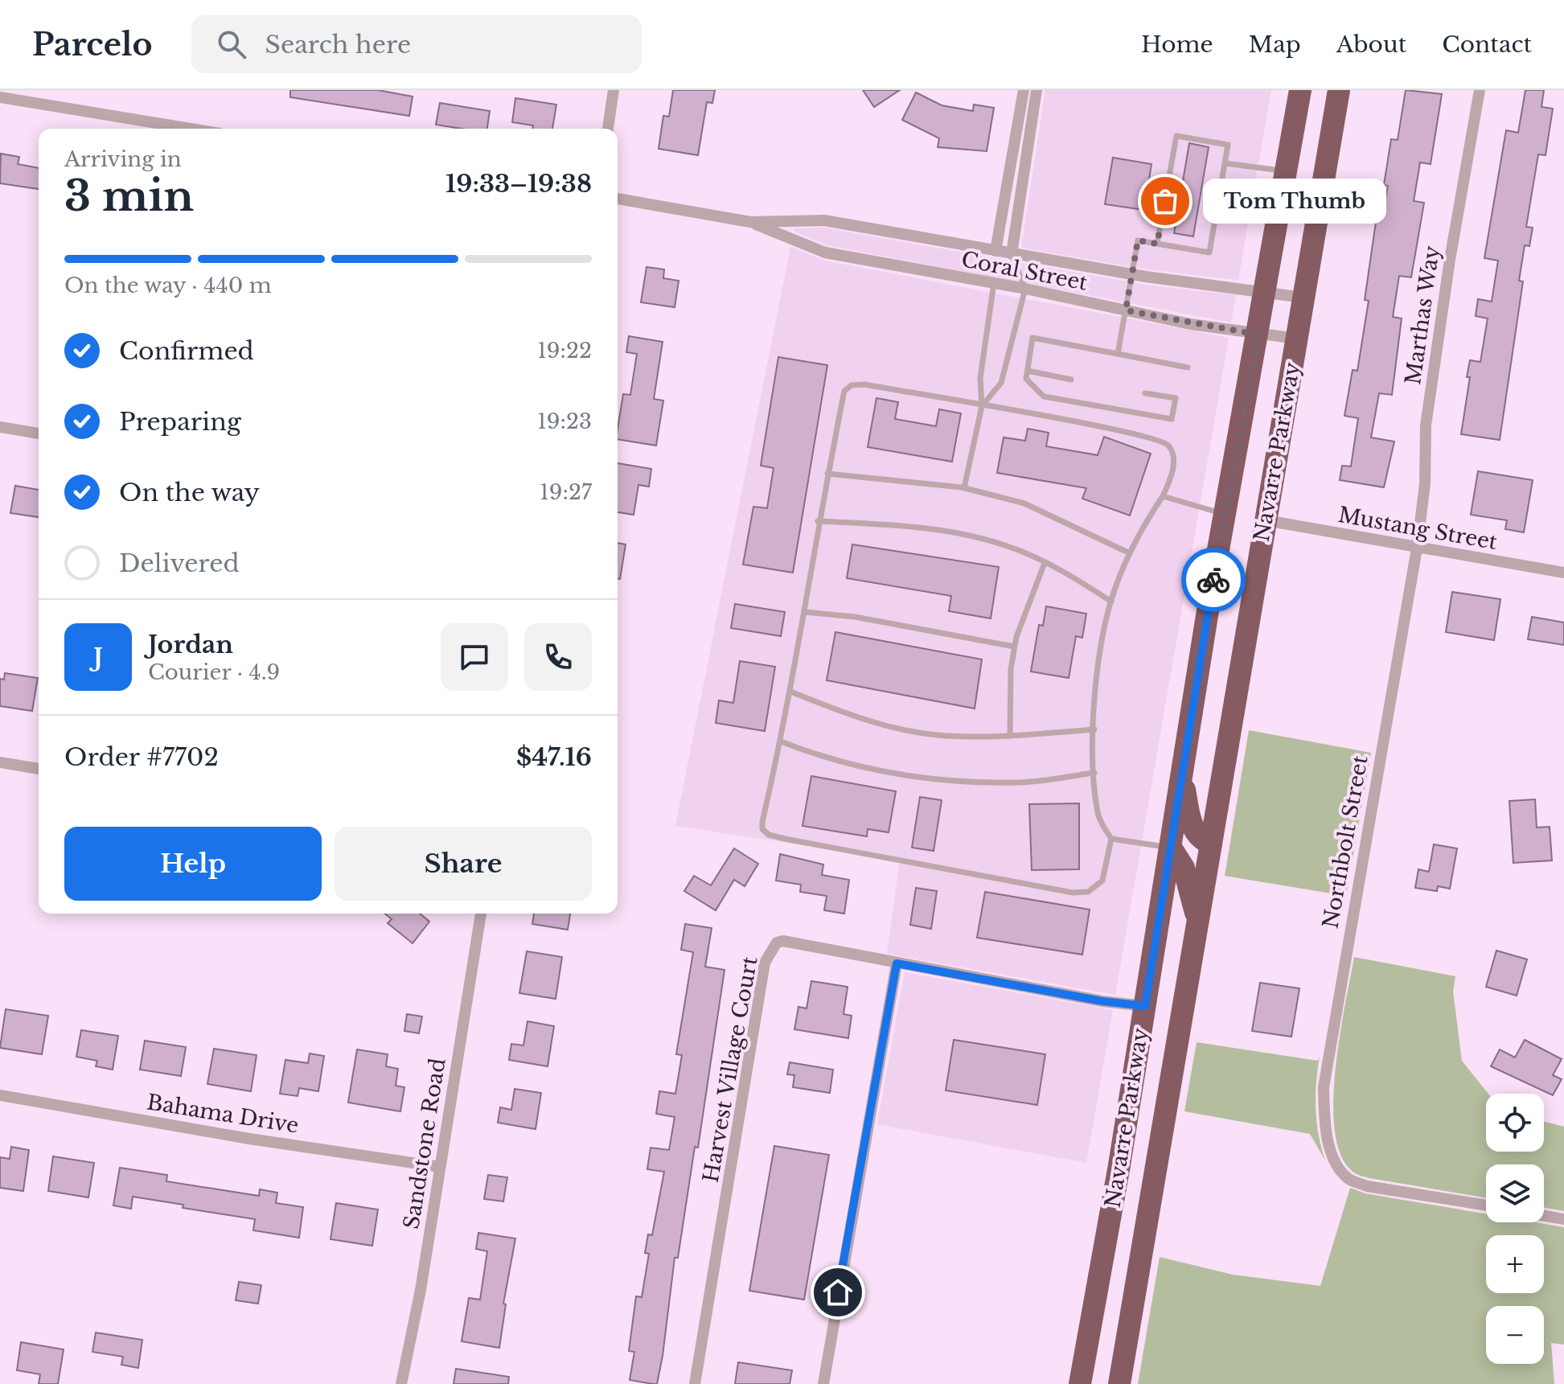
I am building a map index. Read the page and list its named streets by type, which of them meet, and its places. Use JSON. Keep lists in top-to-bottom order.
{
  "streets": {
    "highway": ["Navarre Parkway"],
    "street": [
      "Coral Street",
      "Marthas Way",
      "Mustang Street",
      "Northbolt Street",
      "Harvest Village Court",
      "Bahama Drive",
      "Sandstone Road"
    ]
  },
  "crossings": [
    ["Coral Street", "Navarre Parkway"],
    ["Marthas Way", "Mustang Street"],
    ["Marthas Way", "Northbolt Street"],
    ["Navarre Parkway", "Mustang Street"],
    ["Navarre Parkway", "Harvest Village Court"],
    ["Mustang Street", "Northbolt Street"],
    ["Bahama Drive", "Sandstone Road"]
  ],
  "places": ["Tom Thumb"],
  "page": {
    "header": "Parcelo",
    "search": "Search here",
    "nav": [
      "Home",
      "Map",
      "About",
      "Contact"
    ],
    "heading": ["3 min", "Arriving in", "19:33–19:38"],
    "panel": [
      "Jordan",
      "Courier · 4.9",
      "Order #7702",
      "$47.16"
    ],
    "bubble": "Tom Thumb",
    "bar": "On the way · 440 m",
    "list": [
      ["Confirmed", "19:22"],
      ["Preparing", "19:23"],
      ["On the way", "19:27"],
      "Delivered"
    ],
    "round": "J",
    "buttons": ["Help", "Share"],
    "map_buttons": ["+", "−"]
  }
}
